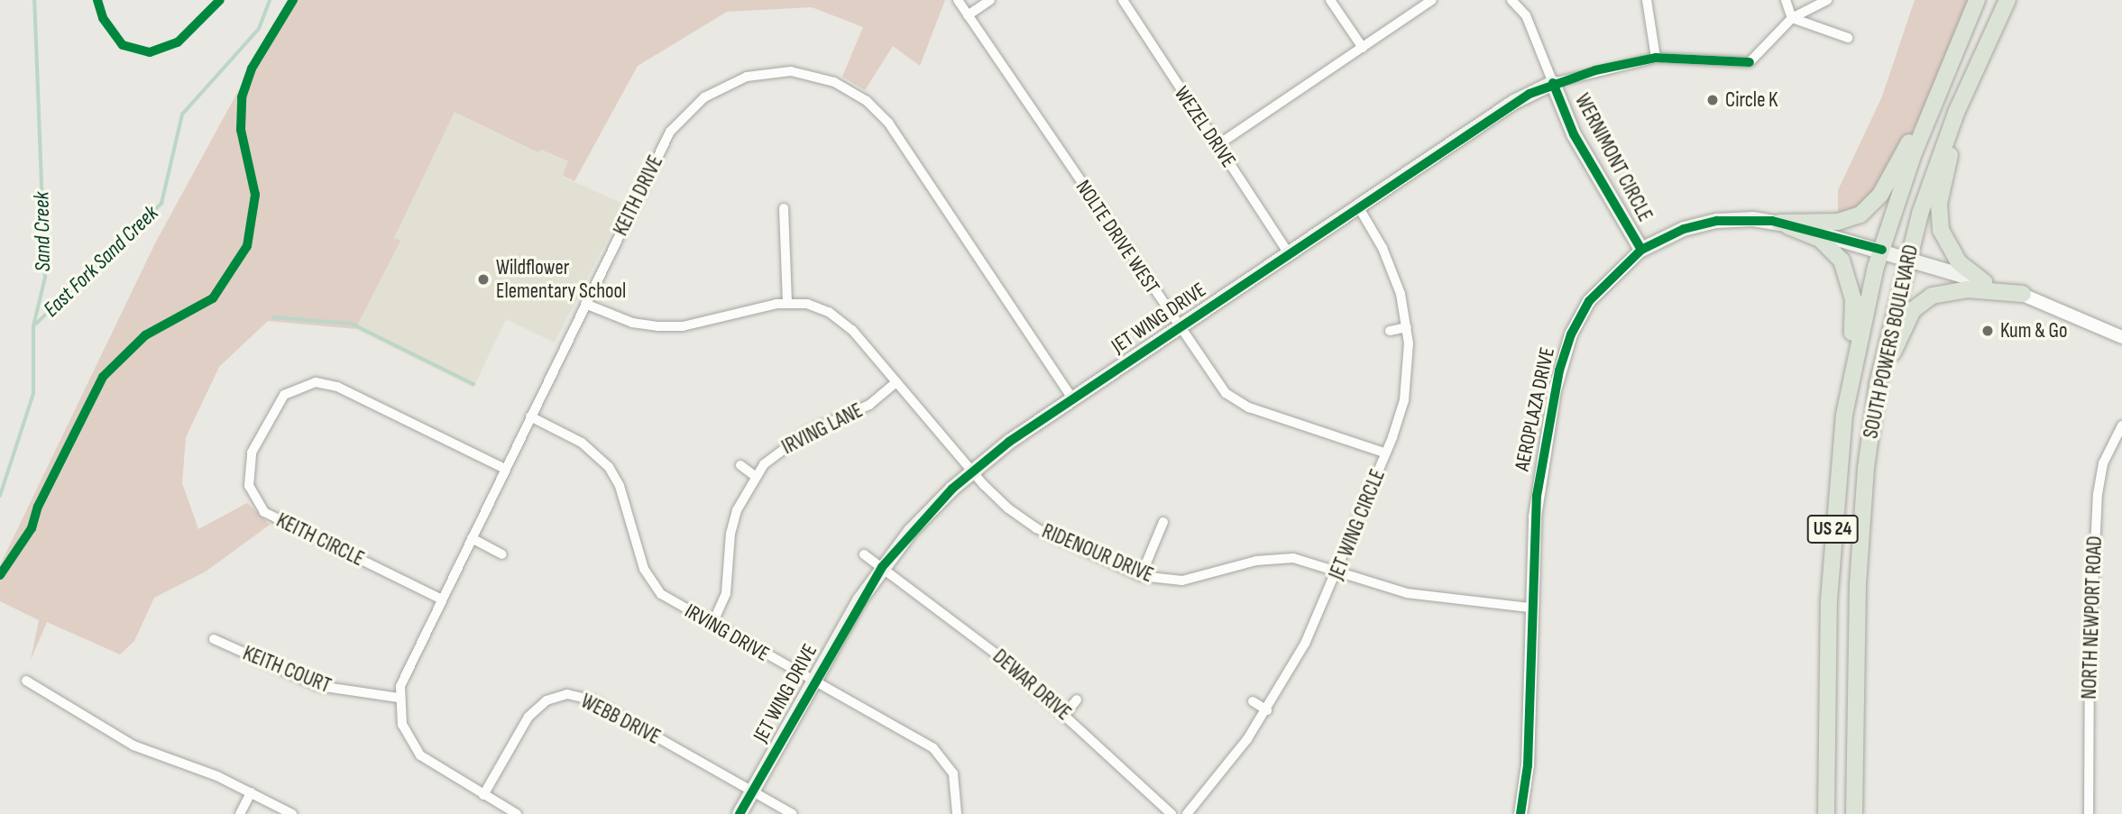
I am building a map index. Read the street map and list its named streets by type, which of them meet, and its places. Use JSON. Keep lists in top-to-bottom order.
{
  "streets": {
    "highway": ["SOUTH POWERS BOULEVARD", "US 24"],
    "main road": ["WERNIMONT CIRCLE", "JET WING DRIVE", "AEROPLAZA DRIVE"],
    "street": [
      "WEZEL DRIVE",
      "KEITH DRIVE",
      "NOLTE DRIVE WEST",
      "IRVING LANE",
      "JET WING CIRCLE",
      "KEITH CIRCLE",
      "RIDENOUR DRIVE",
      "NORTH NEWPORT ROAD",
      "IRVING DRIVE",
      "KEITH COURT",
      "DEWAR DRIVE",
      "WEBB DRIVE"
    ]
  },
  "crossings": [
    ["WEZEL DRIVE", "JET WING DRIVE"],
    ["WERNIMONT CIRCLE", "JET WING DRIVE"],
    ["WERNIMONT CIRCLE", "AEROPLAZA DRIVE"],
    ["KEITH DRIVE", "JET WING DRIVE"],
    ["KEITH DRIVE", "KEITH CIRCLE"],
    ["KEITH DRIVE", "RIDENOUR DRIVE"],
    ["KEITH DRIVE", "IRVING DRIVE"],
    ["KEITH DRIVE", "KEITH COURT"],
    ["KEITH DRIVE", "WEBB DRIVE"],
    ["NOLTE DRIVE WEST", "JET WING DRIVE"],
    ["NOLTE DRIVE WEST", "JET WING CIRCLE"],
    ["JET WING DRIVE", "JET WING CIRCLE"],
    ["JET WING DRIVE", "RIDENOUR DRIVE"],
    ["JET WING DRIVE", "IRVING DRIVE"],
    ["JET WING DRIVE", "DEWAR DRIVE"],
    ["JET WING DRIVE", "WEBB DRIVE"],
    ["SOUTH POWERS BOULEVARD", "AEROPLAZA DRIVE"],
    ["AEROPLAZA DRIVE", "RIDENOUR DRIVE"],
    ["IRVING LANE", "RIDENOUR DRIVE"],
    ["IRVING LANE", "IRVING DRIVE"],
    ["JET WING CIRCLE", "RIDENOUR DRIVE"]
  ],
  "water": ["Sand Creek", "East Fork Sand Creek"],
  "places": ["Circle K", "Wildflower Elementary School", "Kum & Go"]
}
